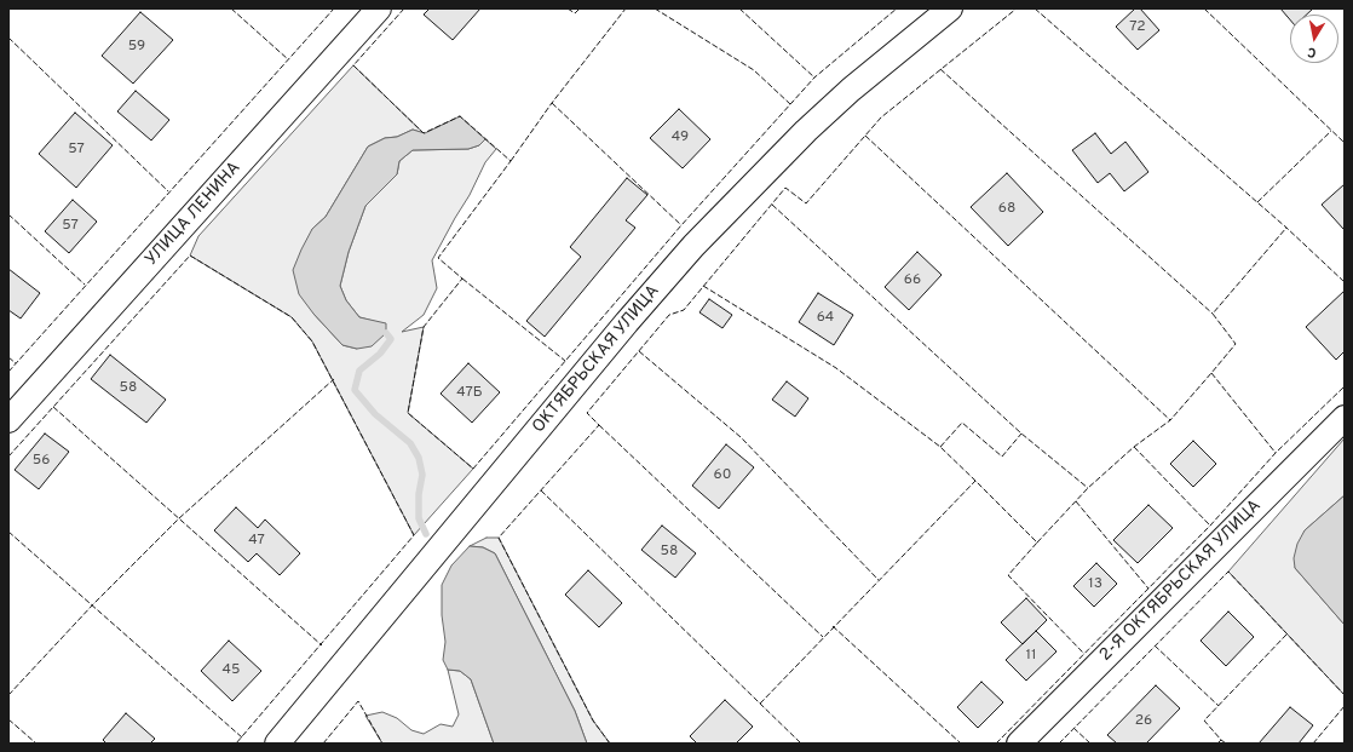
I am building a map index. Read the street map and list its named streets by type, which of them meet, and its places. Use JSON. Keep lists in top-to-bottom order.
{
  "streets": {
    "street": ["УЛИЦА ЛЕНИНА", "ОКТЯБРЬСКАЯ УЛИЦА", "2-Я ОКТЯБРЬСКАЯ УЛИЦА"]
  },
  "house_numbers": [
    "72",
    "59",
    "49",
    "57",
    "68",
    "57",
    "66",
    "64",
    "58",
    "47Б",
    "56",
    "60",
    "47",
    "58",
    "13",
    "11",
    "45",
    "26"
  ],
  "north": "bottom"
}
